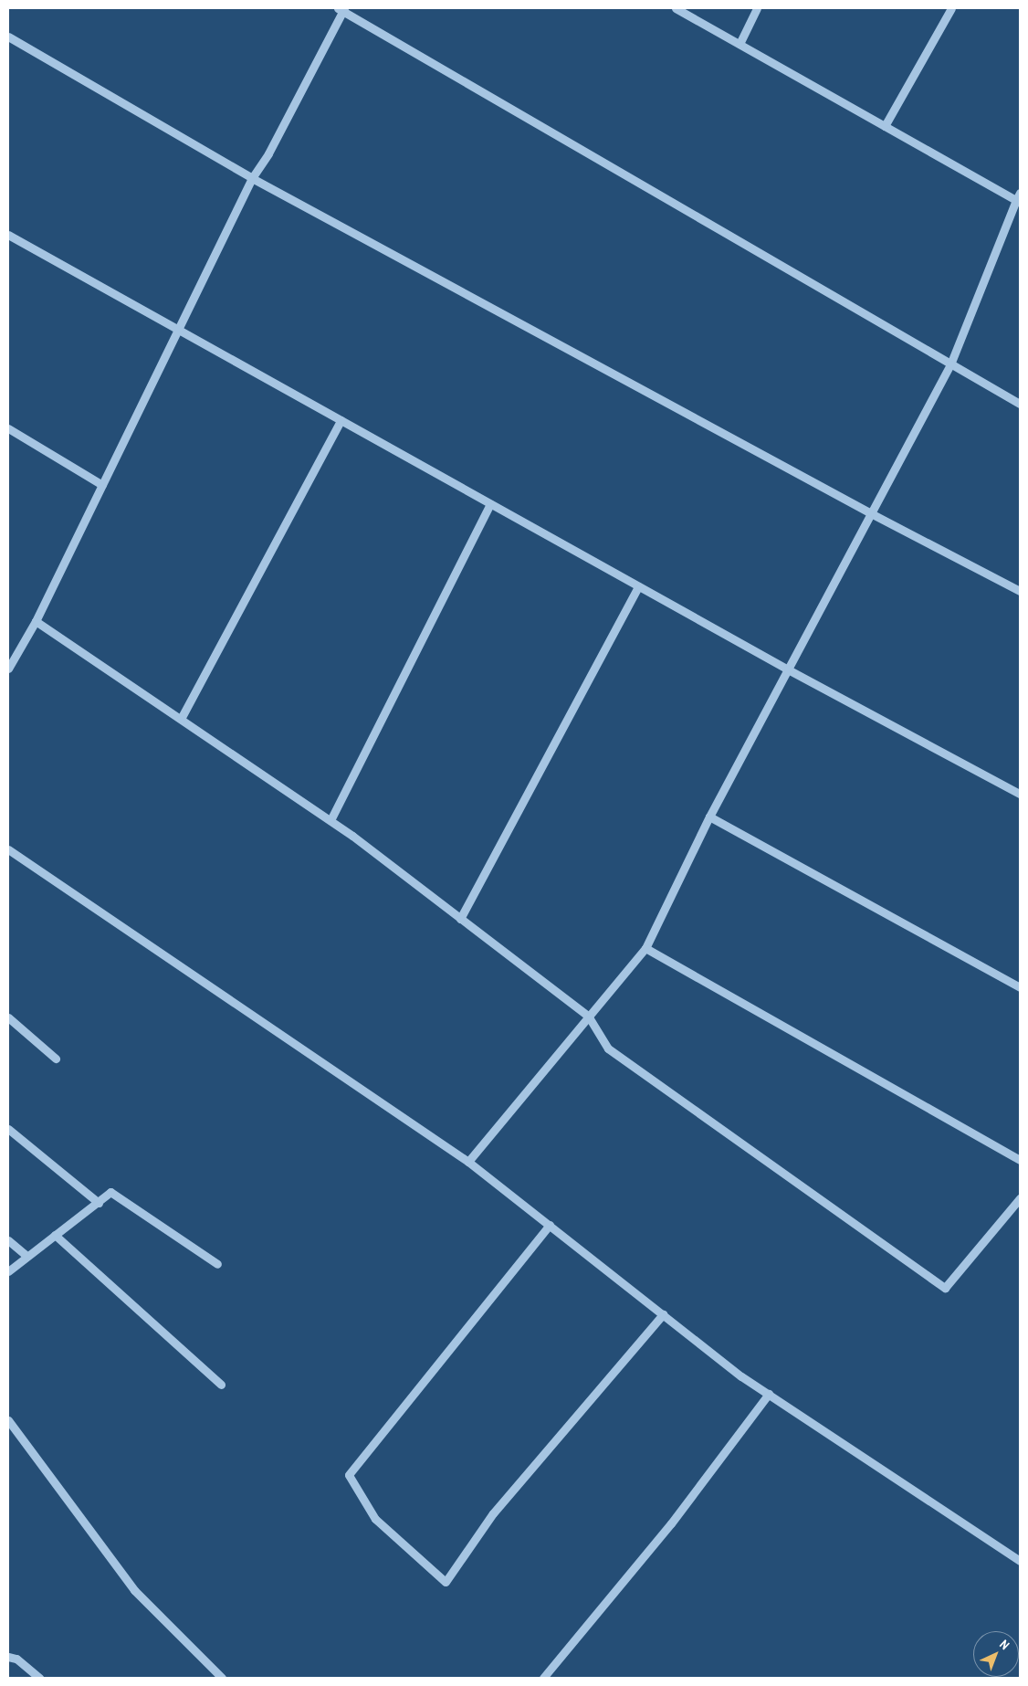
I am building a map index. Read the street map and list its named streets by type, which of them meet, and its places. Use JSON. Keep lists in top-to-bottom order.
{
  "north": "top right"
}
